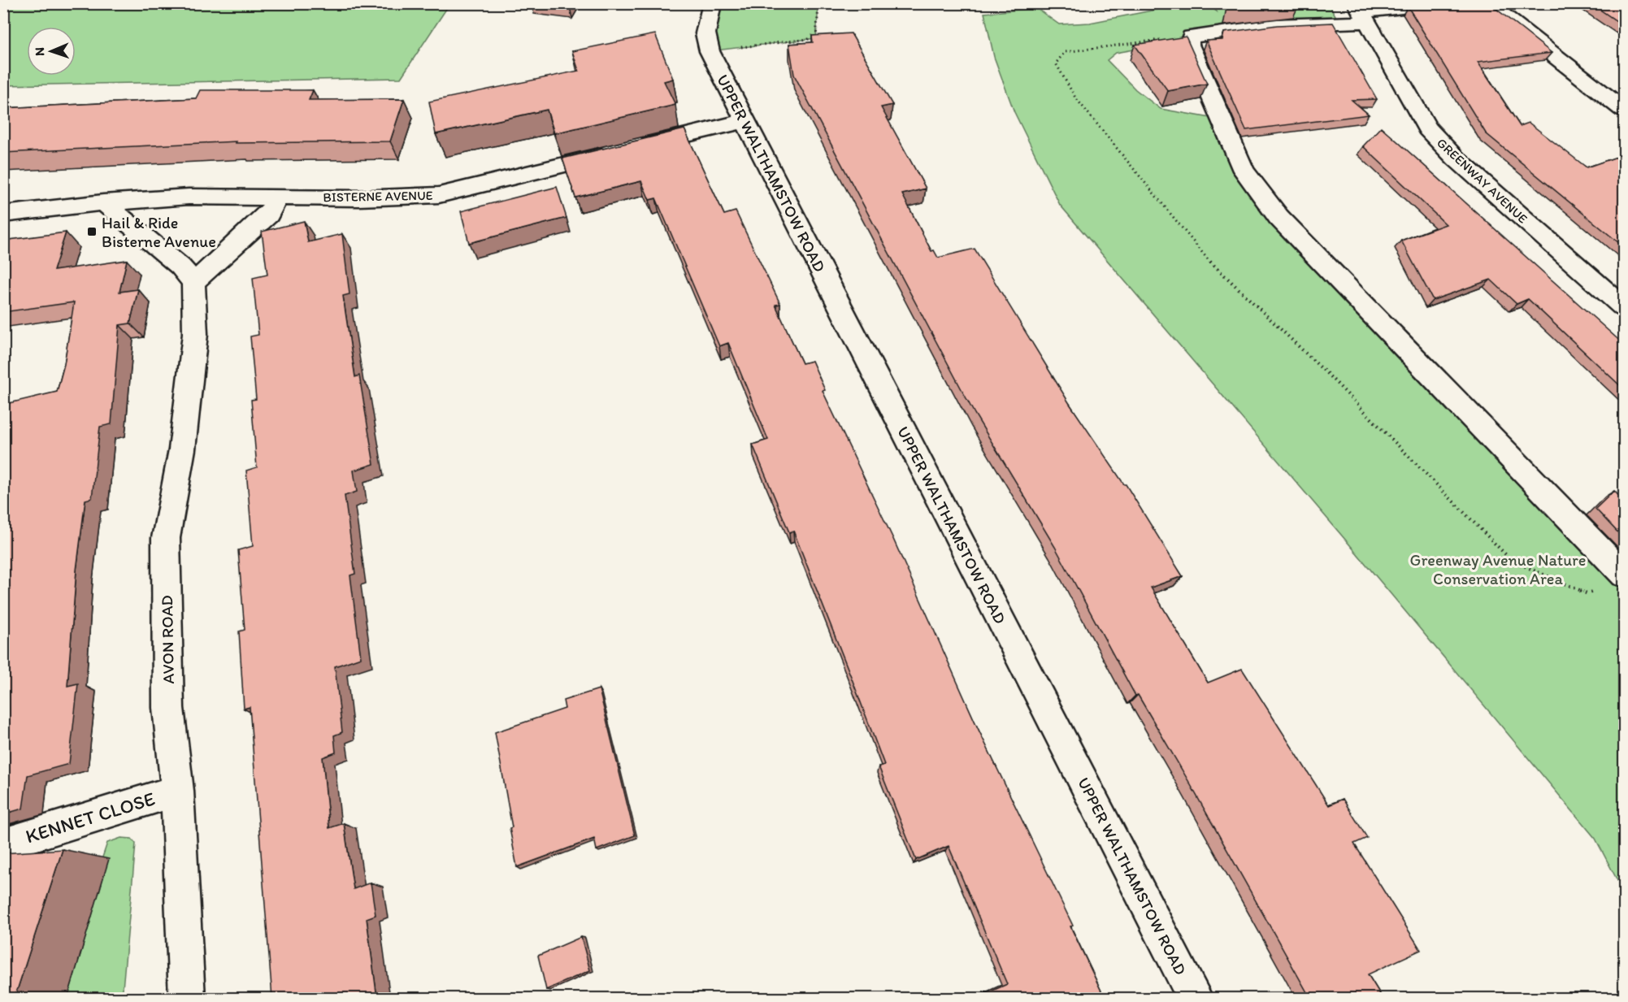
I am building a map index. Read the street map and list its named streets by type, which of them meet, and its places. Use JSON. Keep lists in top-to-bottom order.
{
  "streets": {
    "street": [
      "UPPER WALTHAMSTOW ROAD",
      "GREENWAY AVENUE",
      "BISTERNE AVENUE",
      "AVON ROAD",
      "KENNET CLOSE"
    ]
  },
  "crossings": [
    ["UPPER WALTHAMSTOW ROAD", "BISTERNE AVENUE"],
    ["AVON ROAD", "KENNET CLOSE"]
  ],
  "parks": ["Greenway Avenue Nature Conservation Area"],
  "places": {
    "transit": ["Hail & Ride Bisterne Avenue"]
  },
  "north": "left"
}
